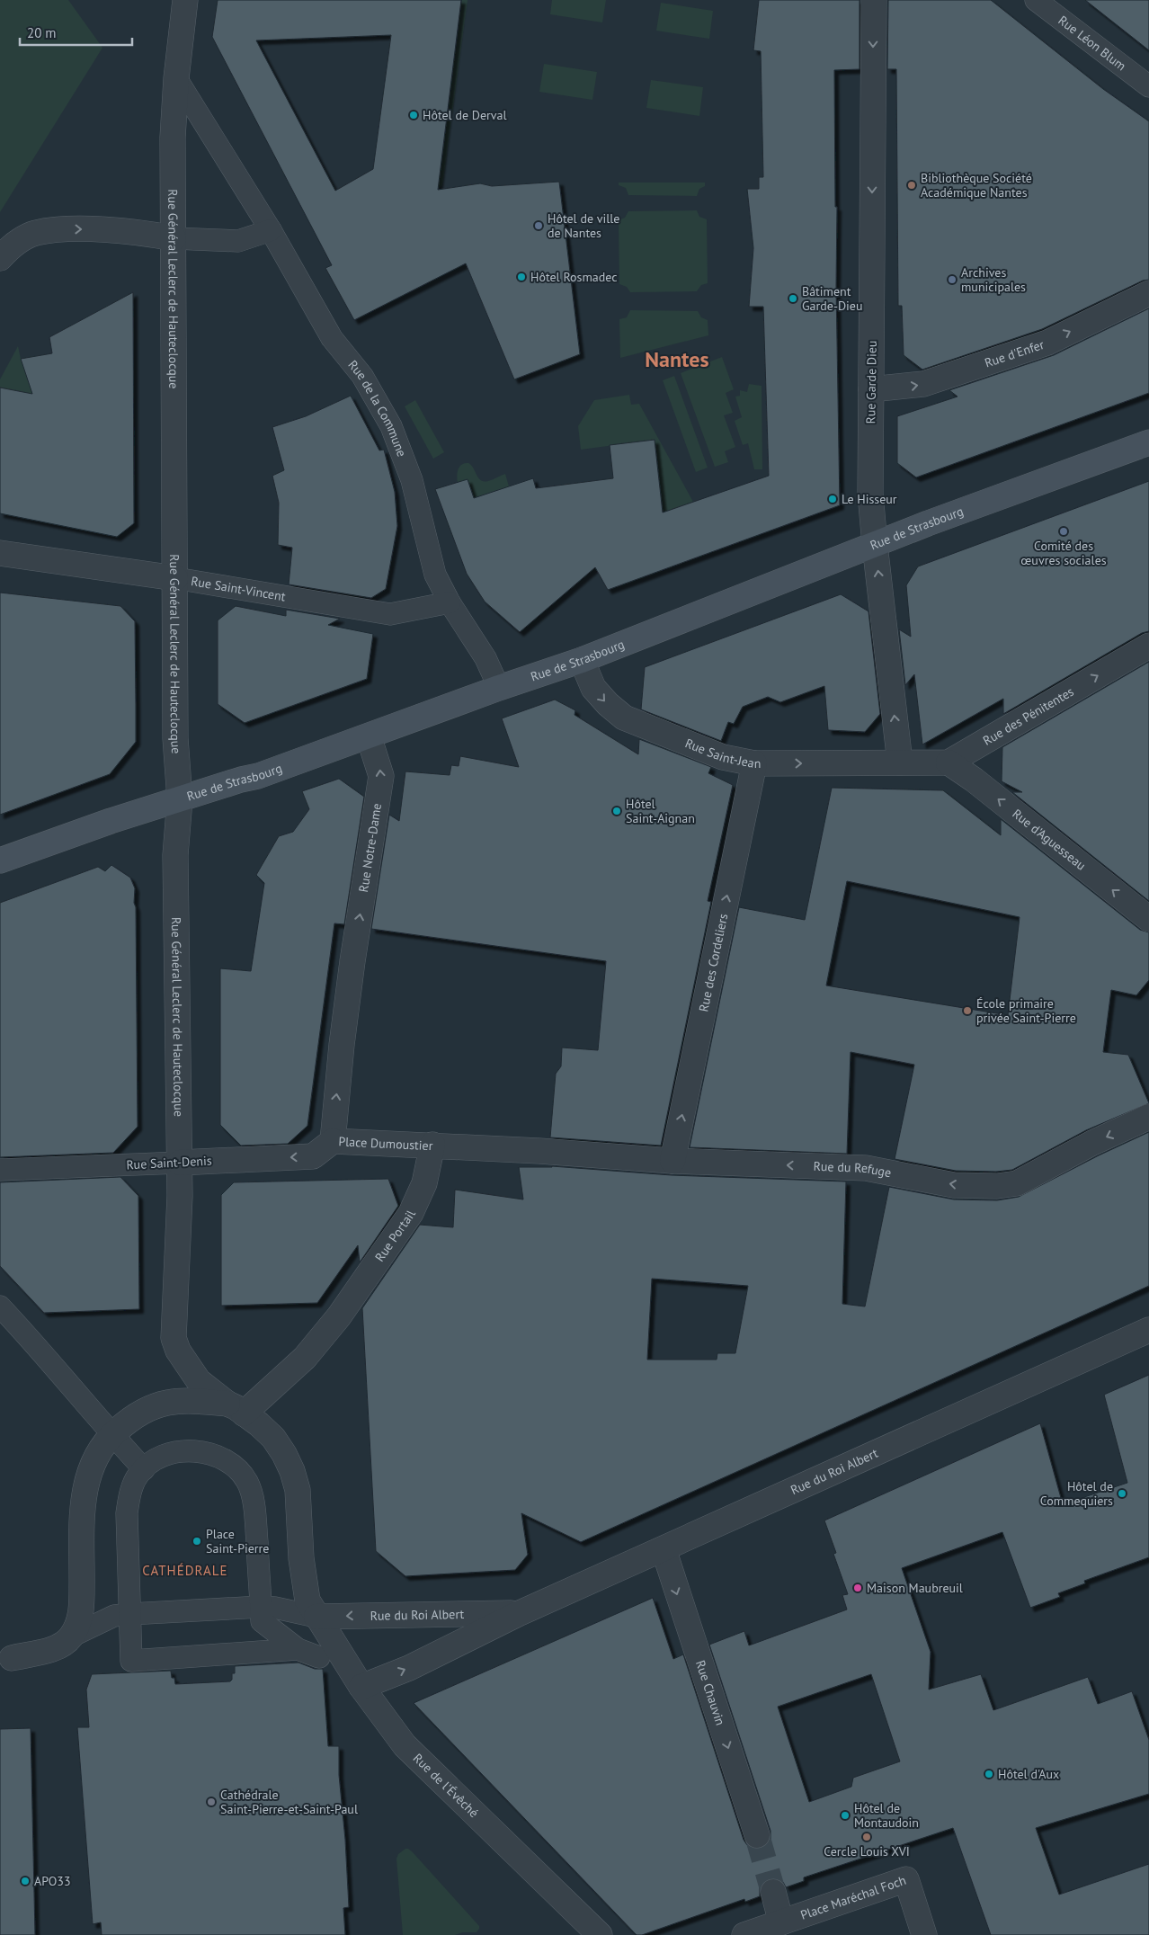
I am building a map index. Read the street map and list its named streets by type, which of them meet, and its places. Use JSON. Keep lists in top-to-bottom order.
{
  "streets": {
    "main road": ["Rue de Strasbourg"],
    "street": [
      "Rue Léon Blum",
      "Rue Général Leclerc de Hauteclocque",
      "Rue d'Enfer",
      "Rue Garde Dieu",
      "Rue de la Commune",
      "Rue Saint-Vincent",
      "Rue des Pénitentes",
      "Rue Saint-Jean",
      "Rue d'Aguesseau",
      "Rue Notre-Dame",
      "Rue des Cordeliers",
      "Place Dumoustier",
      "Rue Saint-Denis",
      "Rue du Refuge",
      "Rue Portail",
      "Rue du Roi Albert",
      "Rue Chauvin",
      "Rue de l'Évêché",
      "Place Maréchal Foch"
    ]
  },
  "crossings": [
    ["Rue Général Leclerc de Hauteclocque", "Rue de la Commune"],
    ["Rue Général Leclerc de Hauteclocque", "Rue de Strasbourg"],
    ["Rue Général Leclerc de Hauteclocque", "Rue Saint-Vincent"],
    ["Rue Général Leclerc de Hauteclocque", "Rue Saint-Denis"],
    ["Rue Général Leclerc de Hauteclocque", "Rue Portail"],
    ["Rue d'Enfer", "Rue Garde Dieu"],
    ["Rue Garde Dieu", "Rue de Strasbourg"],
    ["Rue Garde Dieu", "Rue Saint-Jean"],
    ["Rue de la Commune", "Rue de Strasbourg"],
    ["Rue de la Commune", "Rue Saint-Vincent"],
    ["Rue de Strasbourg", "Rue Saint-Jean"],
    ["Rue de Strasbourg", "Rue Notre-Dame"],
    ["Rue des Pénitentes", "Rue d'Aguesseau"],
    ["Rue Saint-Jean", "Rue des Cordeliers"],
    ["Rue Notre-Dame", "Place Dumoustier"],
    ["Rue des Cordeliers", "Rue du Refuge"],
    ["Place Dumoustier", "Rue Saint-Denis"],
    ["Place Dumoustier", "Rue du Refuge"],
    ["Place Dumoustier", "Rue Portail"],
    ["Rue du Roi Albert", "Rue Chauvin"],
    ["Rue du Roi Albert", "Rue de l'Évêché"]
  ],
  "one_way": [
    "Rue d'Enfer",
    "Rue des Pénitentes",
    "Rue Saint-Jean",
    "Rue d'Aguesseau",
    "Rue Notre-Dame",
    "Rue des Cordeliers",
    "Place Dumoustier",
    "Rue Saint-Denis",
    "Rue du Refuge",
    "Rue Chauvin"
  ],
  "districts": ["Nantes", "CATHÉDRALE"],
  "places": [
    "Hôtel de Derval",
    "Bibliothèque Société Académique Nantes",
    "Hôtel de ville de Nantes",
    "Hôtel Rosmadec",
    "Archives municipales",
    "Bâtiment Garde-Dieu",
    "Le Hisseur",
    "Comité des œuvres sociales",
    "Hôtel Saint-Aignan",
    "École primaire privée Saint-Pierre",
    "Hôtel de Commequiers",
    "Place Saint-Pierre",
    "Maison Maubreuil",
    "Hôtel d'Aux",
    "Cathédrale Saint-Pierre-et-Saint-Paul",
    "Hôtel de Montaudoin",
    "Cercle Louis XVI",
    "APO33"
  ],
  "scale_bar": "20 m"
}
